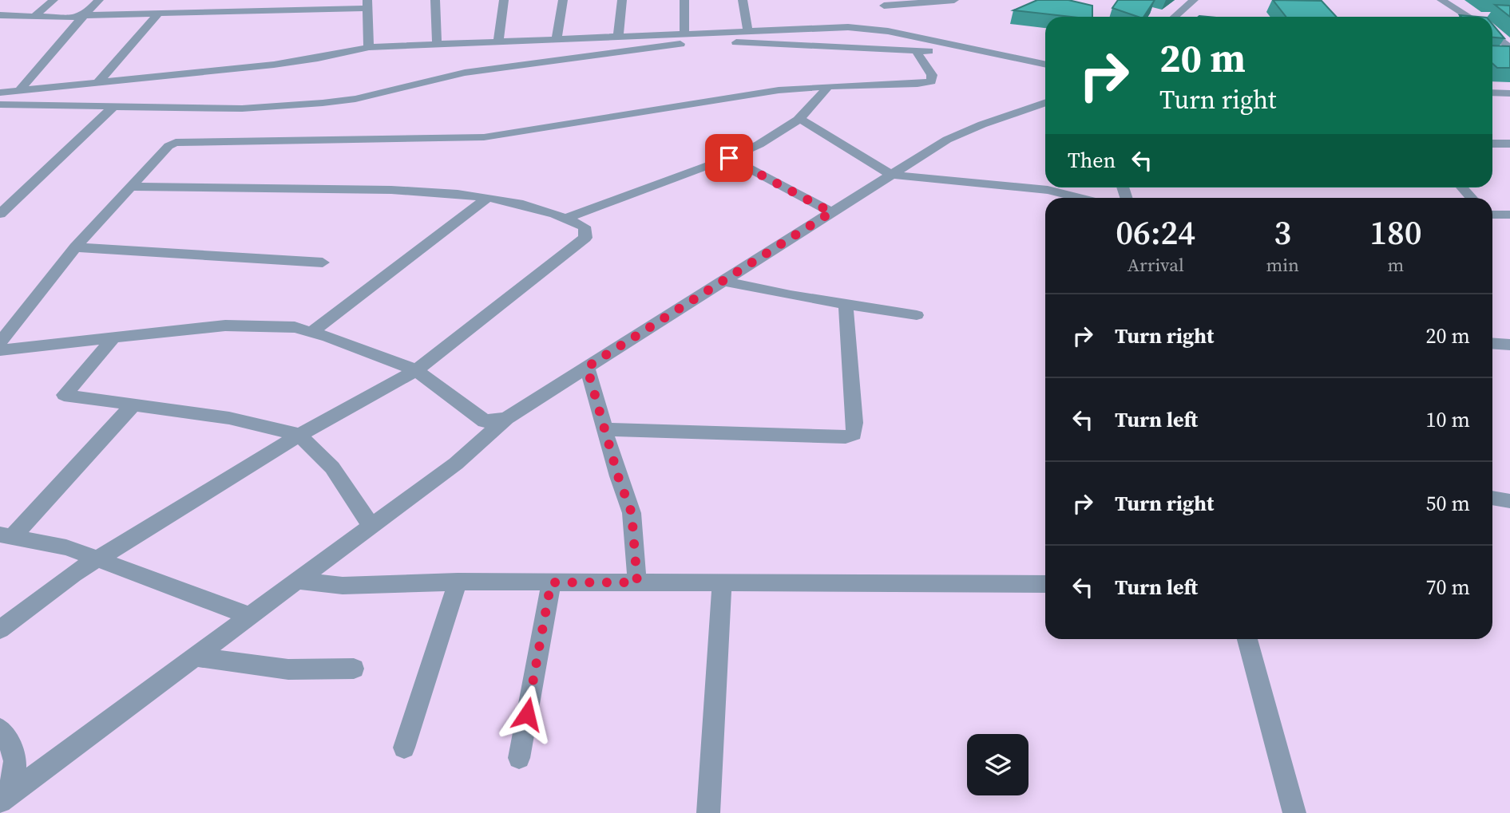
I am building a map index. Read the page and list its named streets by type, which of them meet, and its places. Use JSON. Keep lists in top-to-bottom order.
{
  "page": {
    "turn": ["20 m", "Turn right"],
    "then": "Then",
    "eta": [
      "06:24",
      "Arrival",
      "3",
      "min",
      "180",
      "m"
    ],
    "list": [
      {
        "name": "Turn right",
        "value": "20 m"
      },
      {
        "name": "Turn left",
        "value": "10 m"
      },
      {
        "name": "Turn right",
        "value": "50 m"
      },
      {
        "name": "Turn left",
        "value": "70 m"
      }
    ]
  }
}
